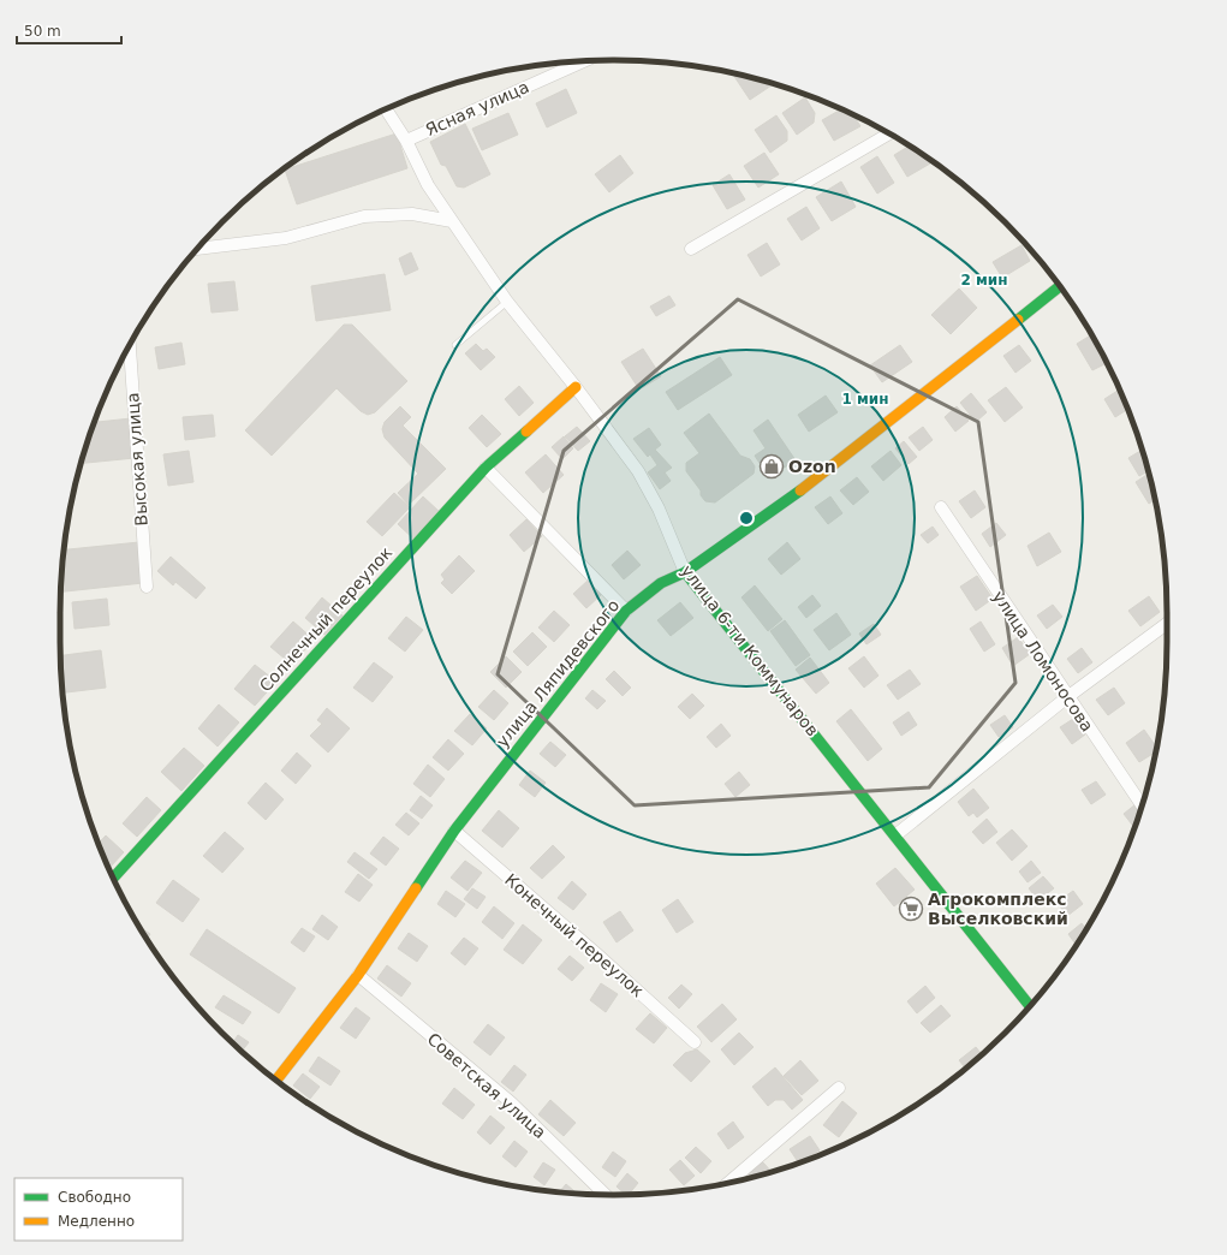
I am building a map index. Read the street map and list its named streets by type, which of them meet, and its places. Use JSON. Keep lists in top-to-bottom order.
{
  "streets": {
    "main road": ["Солнечный переулок", "улица 6-ти Коммунаров", "улица Ляпидевского"],
    "street": [
      "Ясная улица",
      "Высокая улица",
      "улица Ломоносова",
      "Конечный переулок",
      "Советская улица"
    ]
  },
  "crossings": [
    ["Ясная улица", "улица 6-ти Коммунаров"],
    ["Солнечный переулок", "улица 6-ти Коммунаров"],
    ["улица 6-ти Коммунаров", "улица Ляпидевского"],
    ["улица Ляпидевского", "Конечный переулок"],
    ["улица Ляпидевского", "Советская улица"]
  ],
  "places": {
    "shop": ["Ozon"],
    "supermarket": ["Агрокомплекс Выселковский"]
  },
  "legend": ["Свободно", "Медленно"],
  "scale_bar": "50 m",
  "rings": ["2 мин", "1 мин"]
}
